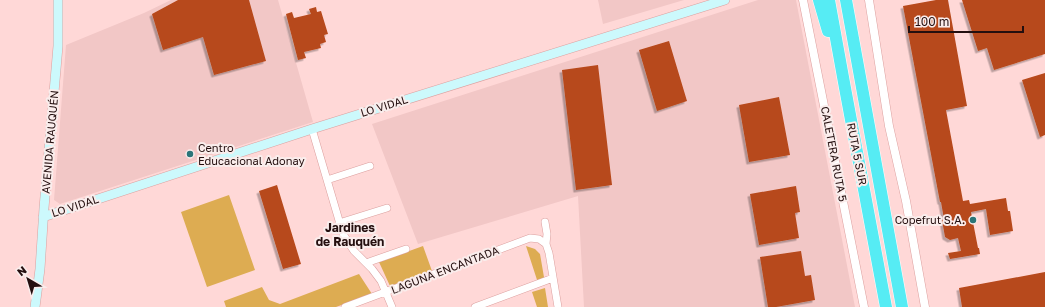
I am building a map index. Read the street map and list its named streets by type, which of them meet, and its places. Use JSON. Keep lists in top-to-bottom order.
{
  "streets": {
    "highway": ["RUTA 5 SUR"],
    "main road": ["LO VIDAL", "AVENIDA RAUQUÉN"],
    "street": ["CALETERA RUTA 5", "LAGUNA ENCANTADA"]
  },
  "crossings": [
    ["LO VIDAL", "AVENIDA RAUQUÉN"]
  ],
  "districts": ["Jardines de Rauquén"],
  "places": ["Centro Educacional Adonay", "Copefrut S.A."],
  "scale_bar": "100 m",
  "north": "top left"
}
